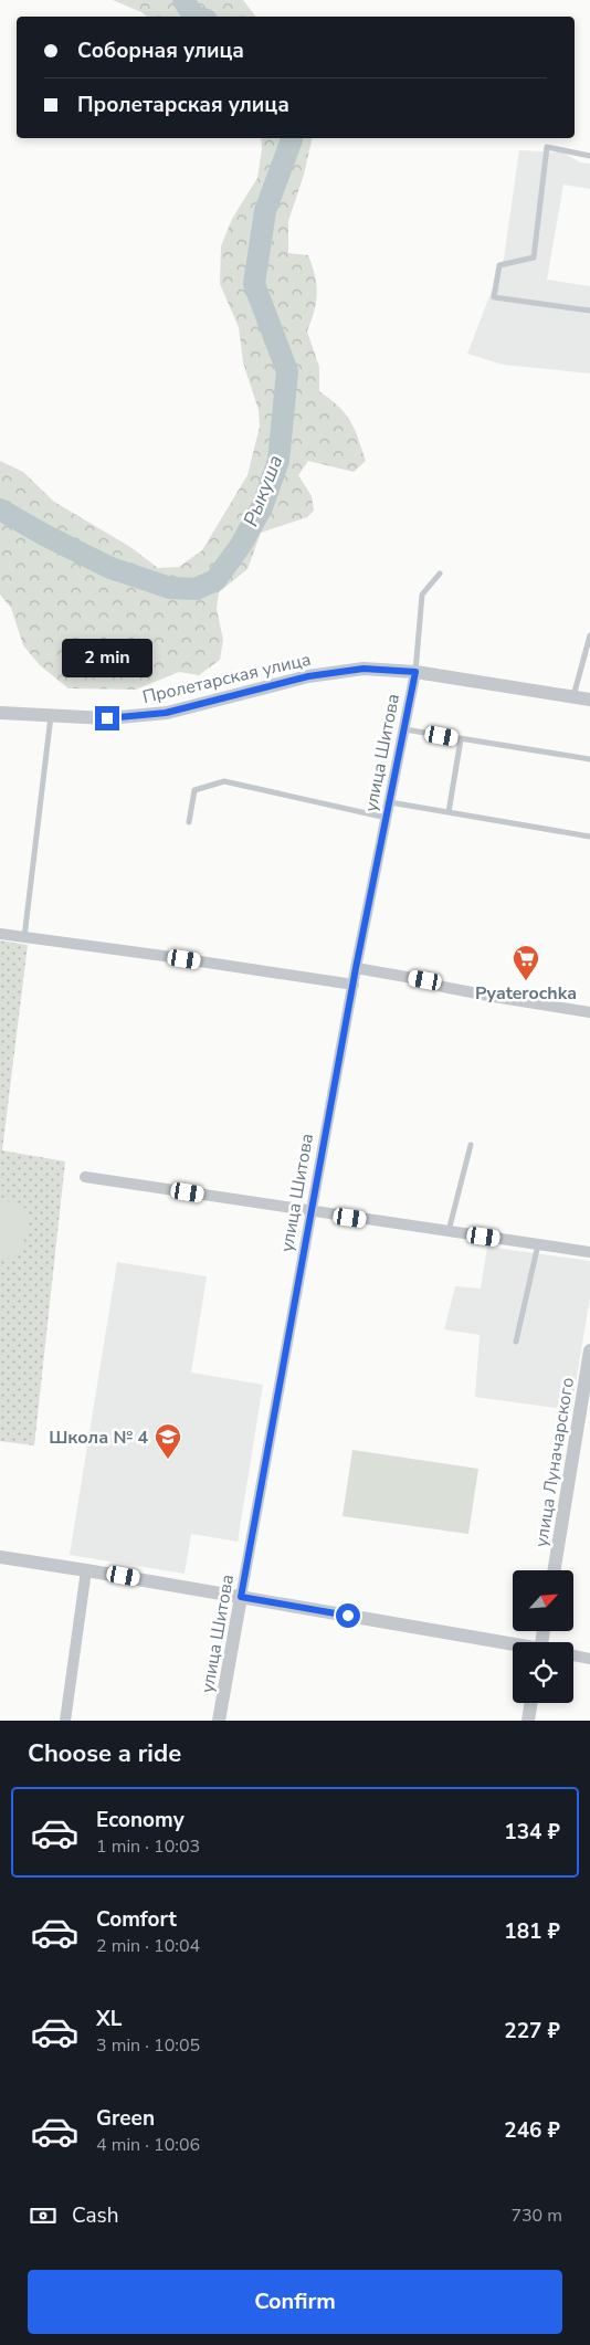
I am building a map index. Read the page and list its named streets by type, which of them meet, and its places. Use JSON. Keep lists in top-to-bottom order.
{
  "streets": {
    "street": ["Пролетарская улица", "улица Шитова", "улица Луначарского"]
  },
  "crossings": [
    ["Пролетарская улица", "улица Шитова"]
  ],
  "water": ["Рыкуша"],
  "places": {
    "supermarket": ["Pyaterochka"],
    "school or university": ["Школа № 4"]
  },
  "north": "top right",
  "page": {
    "banner": ["Соборная улица", "Пролетарская улица"],
    "bubble": "2 min",
    "heading": "Choose a ride",
    "list": [
      {
        "name": "Economy",
        "note": "1 min · 10:03",
        "value": "134 ₽"
      },
      {
        "name": "Comfort",
        "note": "2 min · 10:04",
        "value": "181 ₽"
      },
      {
        "name": "XL",
        "note": "3 min · 10:05",
        "value": "227 ₽"
      },
      {
        "name": "Green",
        "note": "4 min · 10:06",
        "value": "246 ₽"
      }
    ],
    "pay": ["Cash", "730 m"],
    "buttons": "Confirm"
  }
}
